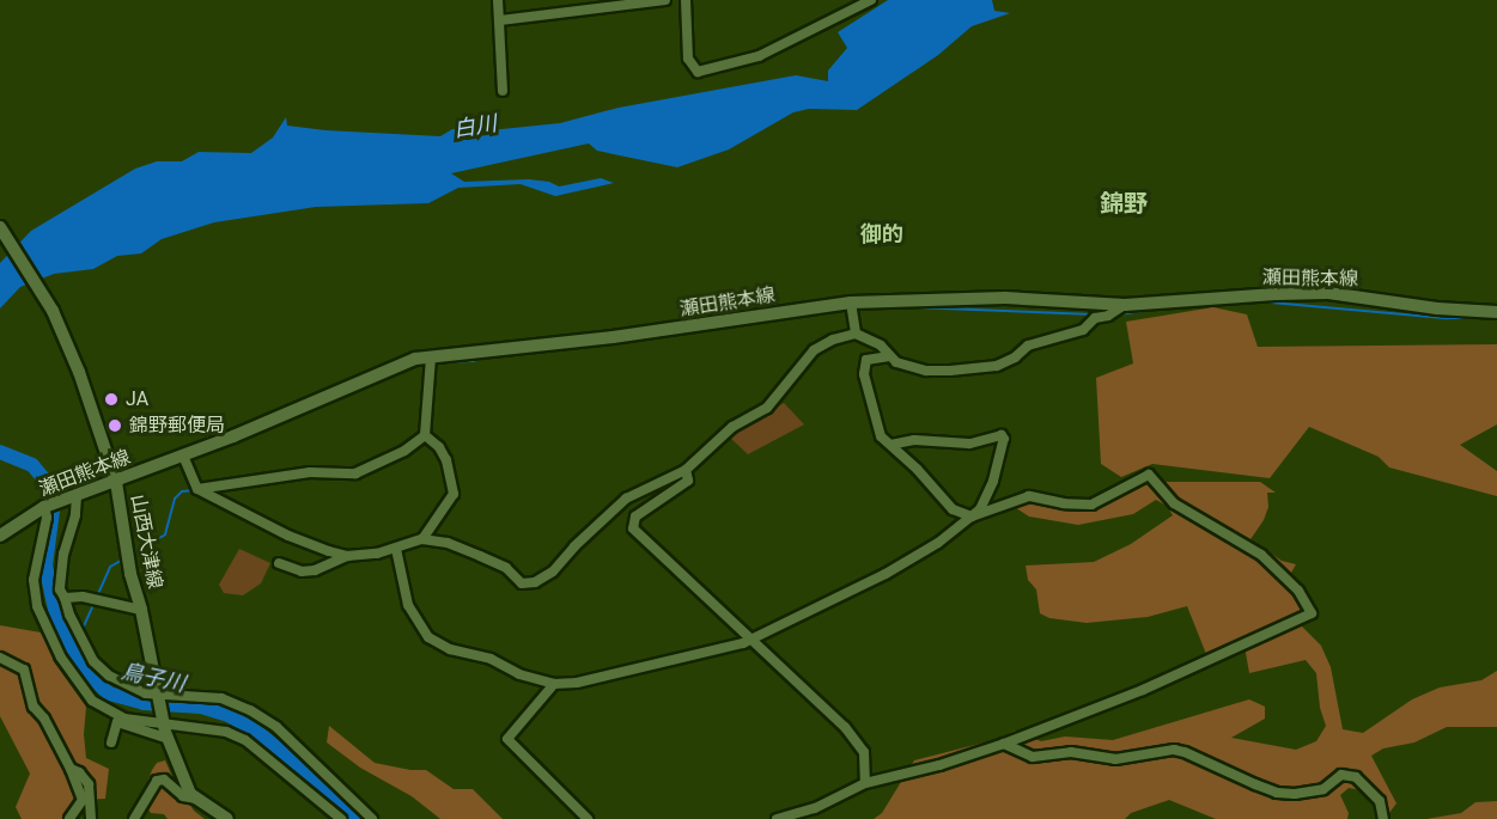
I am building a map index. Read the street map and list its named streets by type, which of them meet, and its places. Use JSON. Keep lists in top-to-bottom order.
{
  "streets": {
    "main road": ["瀬田熊本線", "山西大津線"]
  },
  "crossings": [
    ["瀬田熊本線", "山西大津線"]
  ],
  "districts": ["錦野", "御的"],
  "water": ["白川", "鳥子川"],
  "places": ["JA", "錦野郵便局"]
}
